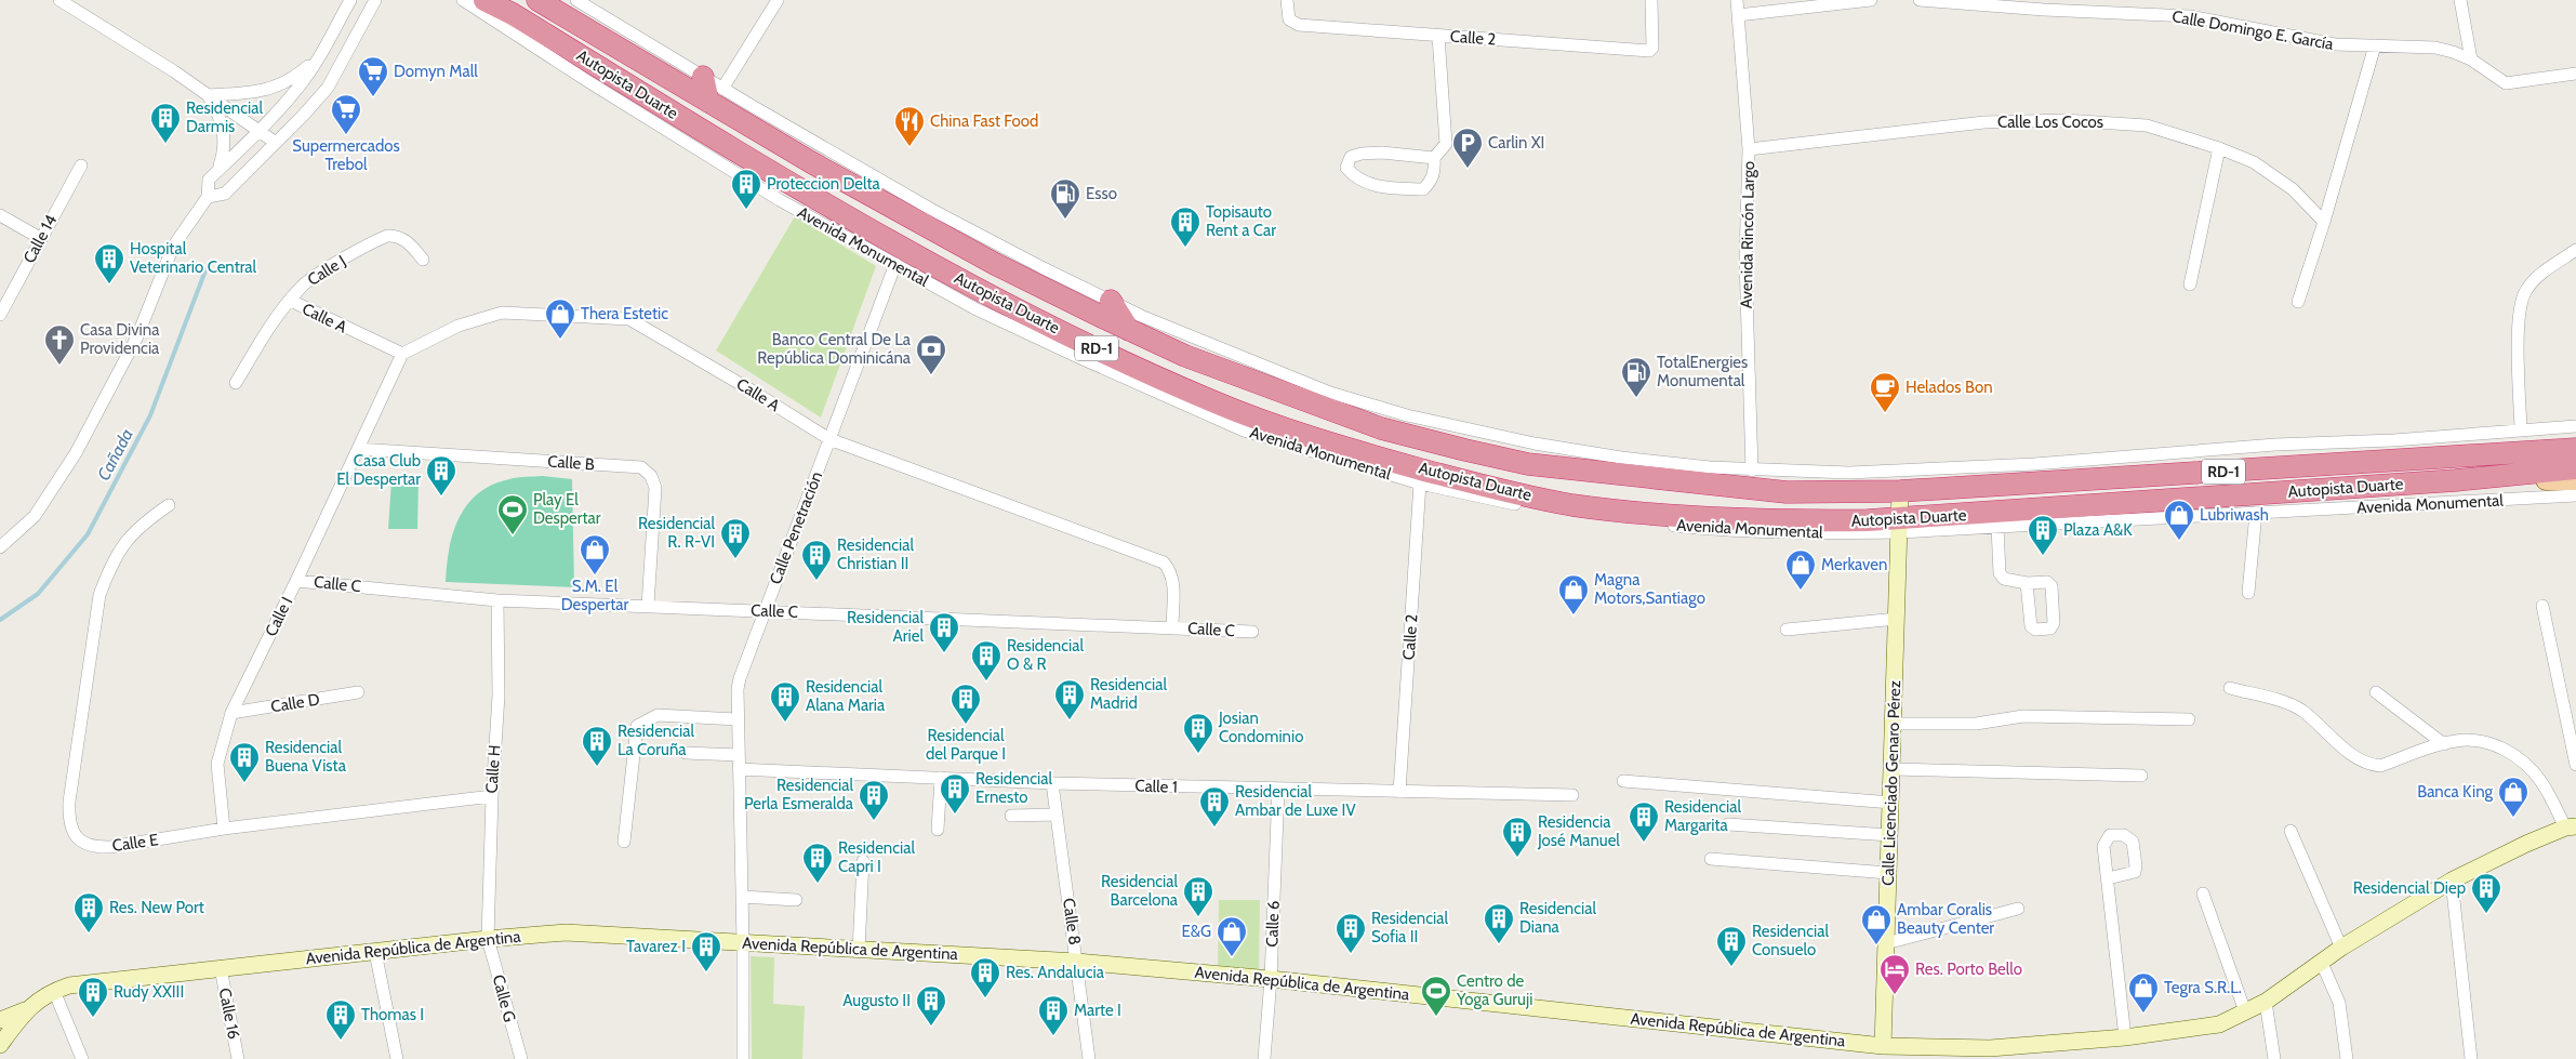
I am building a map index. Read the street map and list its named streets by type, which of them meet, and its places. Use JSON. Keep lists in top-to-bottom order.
{
  "streets": {
    "highway": ["Autopista Duarte", "RD-1"],
    "main road": ["Calle Licenciado Genaro Pérez", "Avenida República de Argentina"],
    "street": [
      "Calle Domingo E. García",
      "Calle 2",
      "Calle Los Cocos",
      "Avenida Rincón Largo",
      "Calle 14",
      "Avenida Monumental",
      "Calle J",
      "Calle A",
      "Calle B",
      "Calle Penetración",
      "Calle C",
      "Calle I",
      "Calle D",
      "Calle H",
      "Calle 1",
      "Calle E",
      "Calle 8",
      "Calle 6",
      "Calle G",
      "Calle 16"
    ]
  },
  "crossings": [
    ["Calle 2", "Avenida Monumental"],
    ["Calle 2", "Calle 1"],
    ["Autopista Duarte", "Avenida Monumental"],
    ["Autopista Duarte", "Calle Licenciado Genaro Pérez"],
    ["Calle Los Cocos", "Avenida Rincón Largo"],
    ["Avenida Monumental", "Calle Penetración"],
    ["Avenida Monumental", "Calle Licenciado Genaro Pérez"],
    ["Calle J", "Calle A"],
    ["Calle A", "Calle Penetración"],
    ["Calle A", "Calle C"],
    ["Calle A", "Calle I"],
    ["Calle B", "Calle C"],
    ["Calle B", "Calle I"],
    ["Calle Penetración", "Calle C"],
    ["Calle Penetración", "Calle 1"],
    ["Calle Penetración", "Avenida República de Argentina"],
    ["Calle C", "Calle I"],
    ["Calle C", "Calle H"],
    ["Calle I", "Calle D"],
    ["Calle I", "Calle E"],
    ["Calle H", "Calle E"],
    ["Calle H", "Avenida República de Argentina"],
    ["Calle H", "Calle G"],
    ["Calle Licenciado Genaro Pérez", "Avenida República de Argentina"],
    ["Calle 1", "Calle 8"],
    ["Calle 1", "Calle 6"],
    ["Calle 8", "Avenida República de Argentina"],
    ["Calle 6", "Avenida República de Argentina"],
    ["Avenida República de Argentina", "Calle G"],
    ["Avenida República de Argentina", "Calle 16"]
  ],
  "water": ["Cañada"],
  "places": {
    "supermarket": ["Domyn Mall", "Supermercados Trebol"],
    "building": [
      "Residencial Darmis",
      "Proteccion Delta",
      "Topisauto Rent a Car",
      "Hospital Veterinario Central",
      "Casa Club El Despertar",
      "Plaza A&K",
      "Residencial R. R-VI",
      "Residencial Christian II",
      "Residencial Ariel",
      "Residencial O & R",
      "Residencial Madrid",
      "Residencial Alana Maria",
      "Residencial del Parque I",
      "Josian Condominio",
      "Residencial La Coruña",
      "Residencial Buena Vista",
      "Residencial Ernesto",
      "Residencial Perla Esmeralda",
      "Residencial Ambar de Luxe IV",
      "Residencial Margarita",
      "Residencia José Manuel",
      "Residencial Capri I",
      "Residencial Diep",
      "Residencial Barcelona",
      "Res. New Port",
      "Residencial Diana",
      "Residencial Sofia II",
      "Residencial Consuelo",
      "Tavarez I",
      "Res. Andalucia",
      "Rudy XXIII",
      "Augusto II",
      "Marte I",
      "Thomas I"
    ],
    "restaurant": ["China Fast Food"],
    "parking": ["Carlin XI"],
    "fuel station": ["Esso", "TotalEnergies Monumental"],
    "shop": [
      "Thera Estetic",
      "Lubriwash",
      "S.M. El Despertar",
      "Merkaven",
      "Magna Motors,Santiago",
      "Banca King",
      "Ambar Coralis Beauty Center",
      "E&G",
      "Tegra S.R.L."
    ],
    "church": ["Casa Divina Providencia"],
    "bank": ["Banco Central De La República Dominicána"],
    "cafe": ["Helados Bon"],
    "sports": ["Play El Despertar", "Centro de Yoga Guruji"],
    "hotel": ["Res. Porto Bello"]
  }
}
